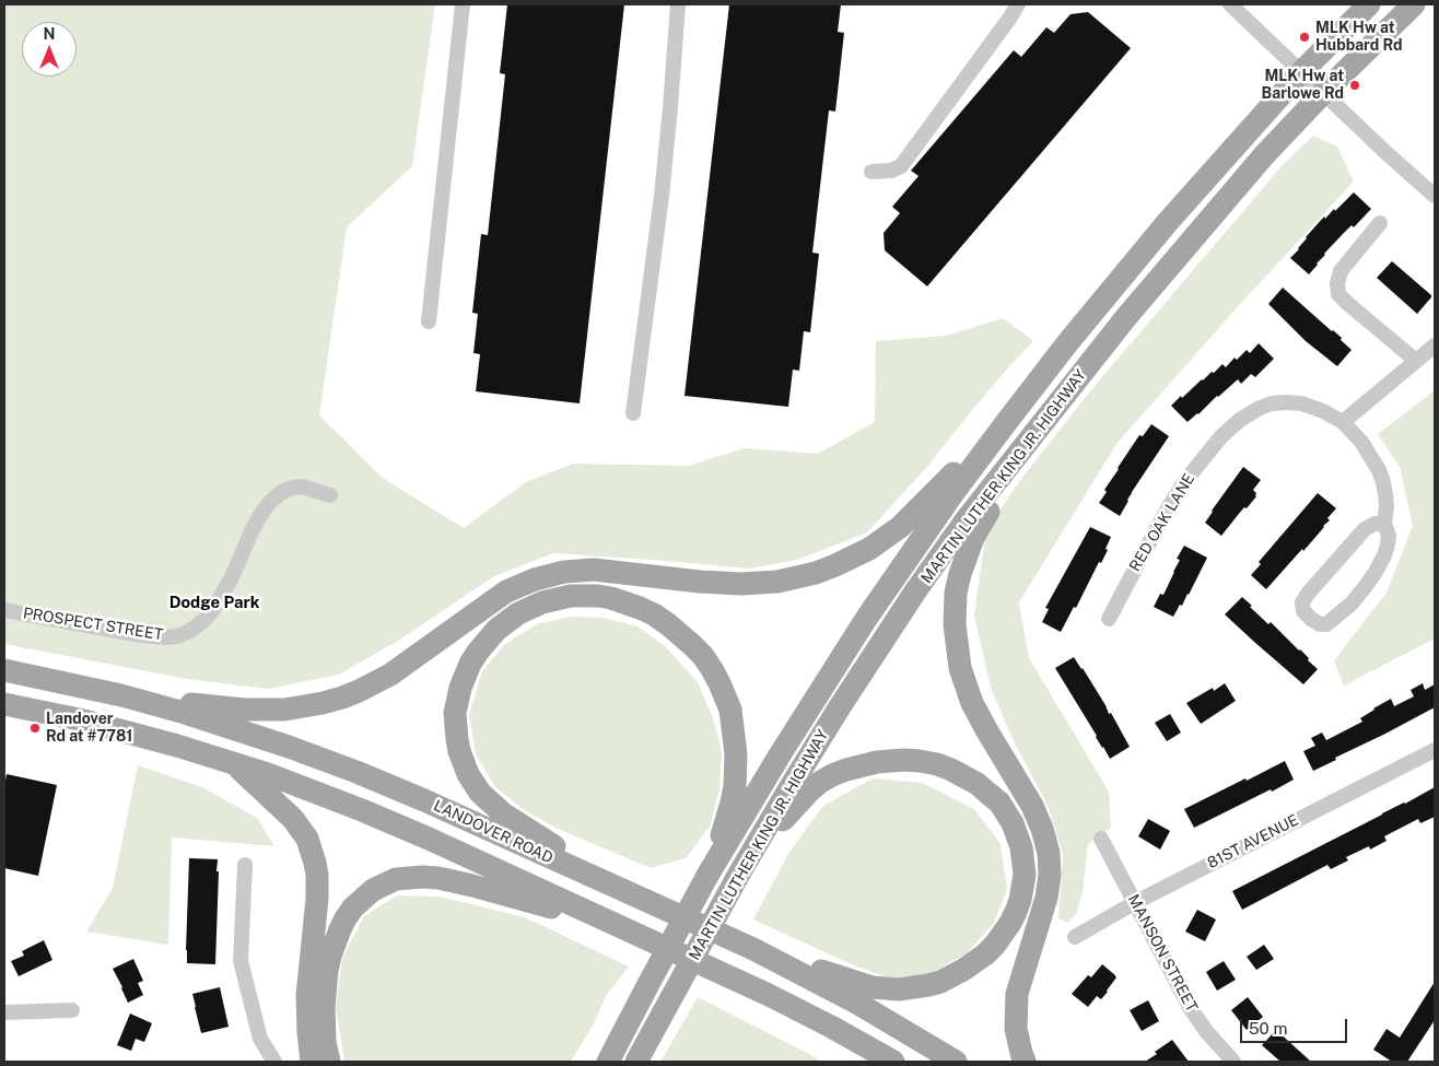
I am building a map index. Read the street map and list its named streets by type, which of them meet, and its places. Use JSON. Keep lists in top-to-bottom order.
{
  "streets": {
    "main road": ["MARTIN LUTHER KING JR. HIGHWAY", "LANDOVER ROAD"],
    "street": [
      "RED OAK LANE",
      "PROSPECT STREET",
      "81ST AVENUE",
      "MANSON STREET"
    ]
  },
  "crossings": [
    ["81ST AVENUE", "MANSON STREET"]
  ],
  "districts": ["Dodge Park"],
  "places": ["MLK Hw at Hubbard Rd", "MLK Hw at Barlowe Rd", "Landover Rd at #7781"],
  "scale_bar": "50 m",
  "north": "top"
}
